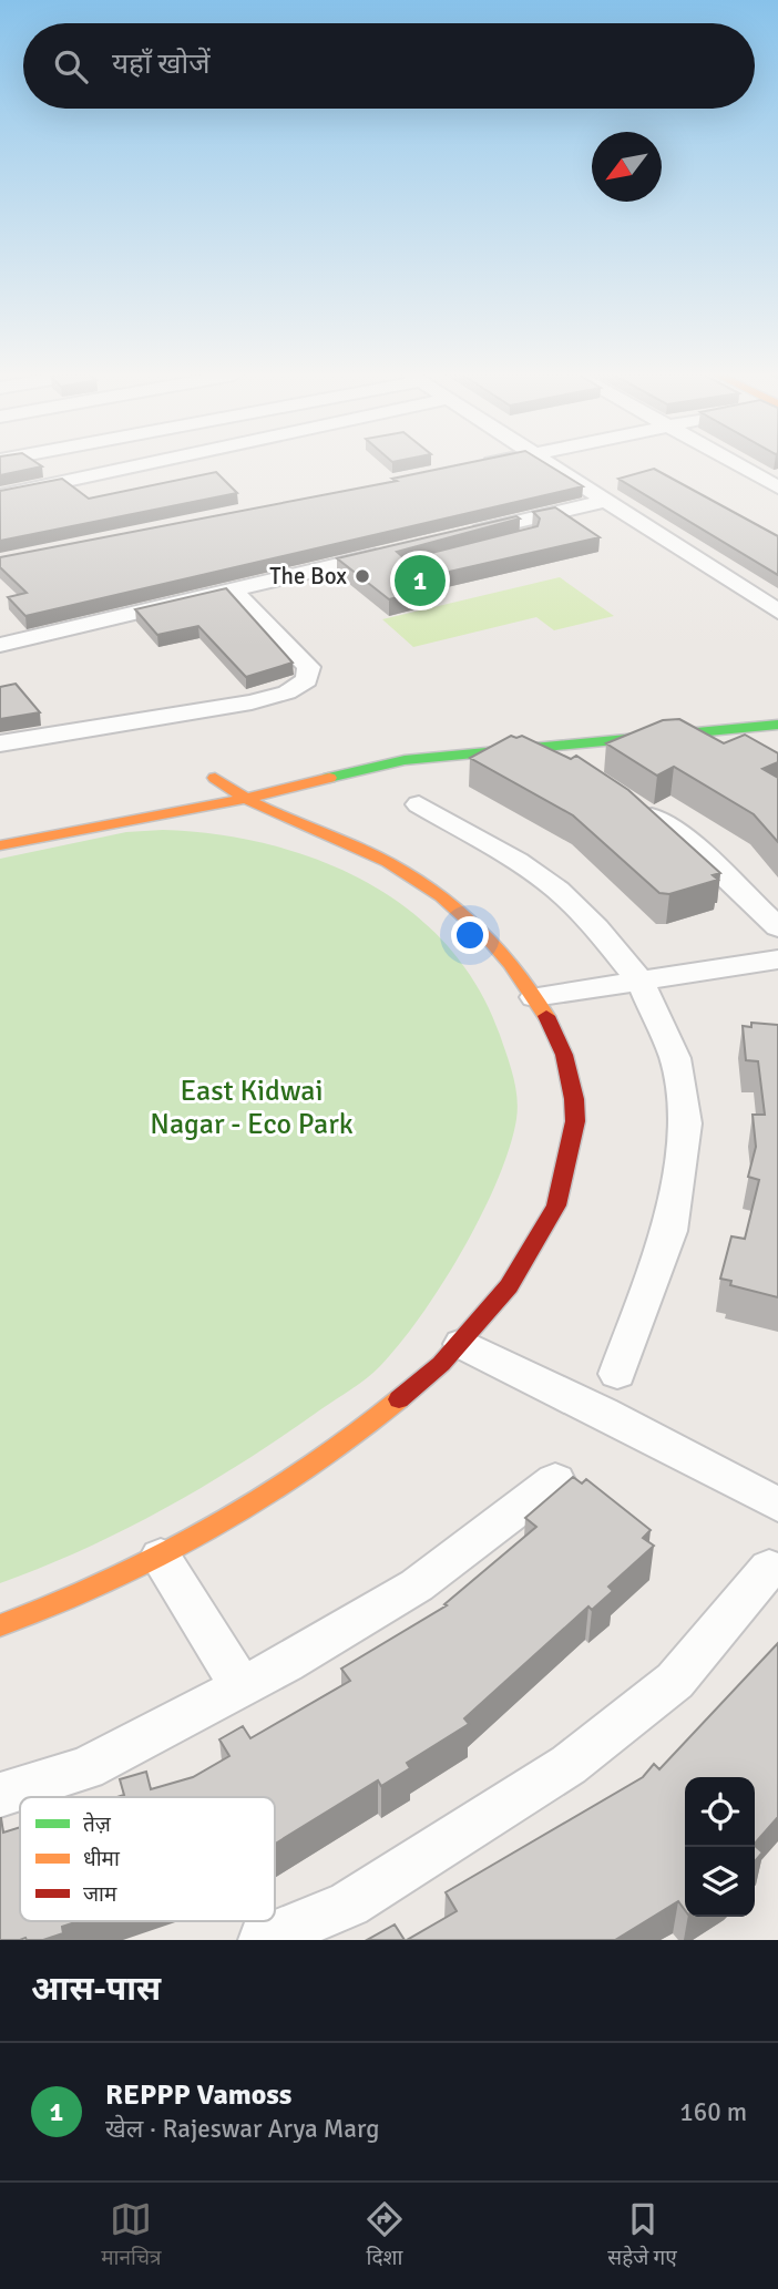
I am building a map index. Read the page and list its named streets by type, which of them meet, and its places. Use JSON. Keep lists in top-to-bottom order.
{
  "parks": ["East Kidwai Nagar - Eco Park"],
  "places": ["The Box"],
  "legend": ["तेज़", "धीमा", "जाम"],
  "north": "bottom left",
  "page": {
    "search": "यहाँ खोजें",
    "pins": "1",
    "heading": "आस-पास",
    "list": [
      {
        "mark": "1",
        "name": "REPPP Vamoss",
        "note": "खेल · Rajeswar Arya Marg",
        "value": "160 m"
      }
    ],
    "nav": ["मानचित्र", "दिशा", "सहेजे गए"]
  }
}
